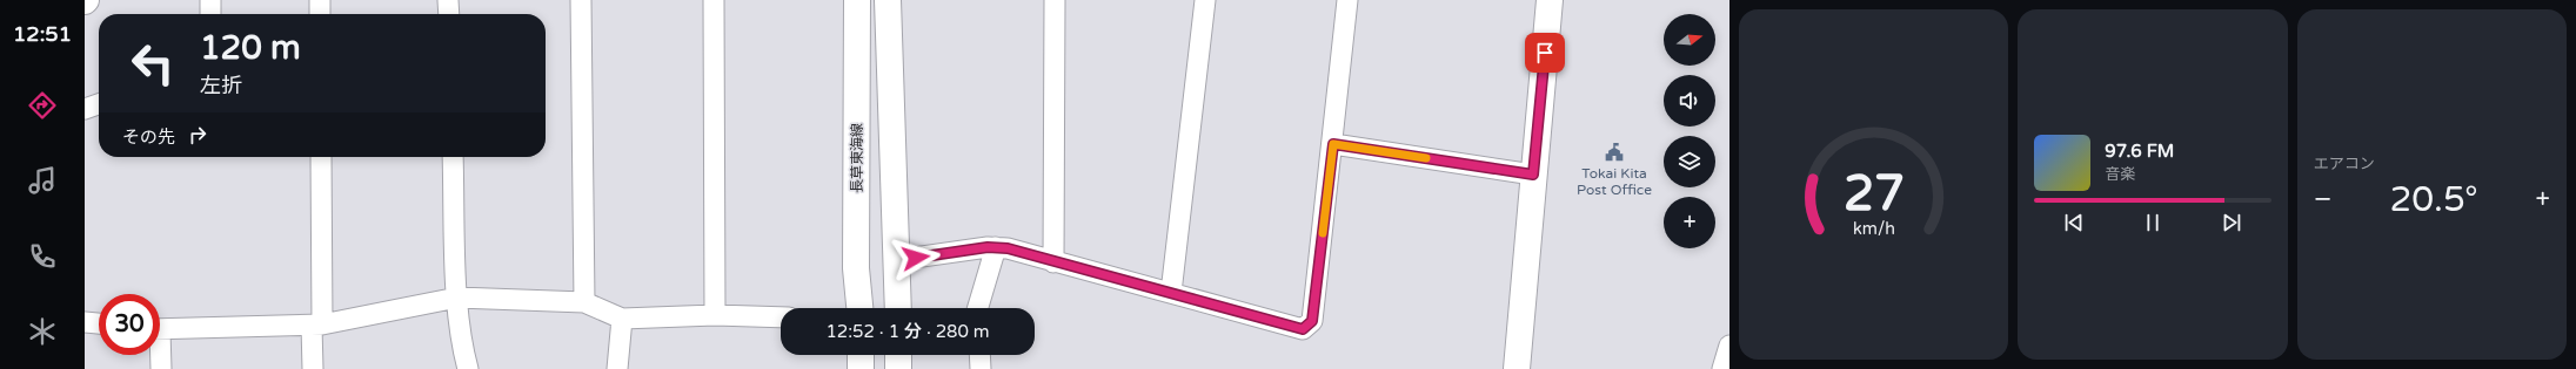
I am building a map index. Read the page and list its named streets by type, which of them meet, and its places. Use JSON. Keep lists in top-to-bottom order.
{
  "streets": {
    "main road": ["長草東海線"]
  },
  "places": {
    "public building": ["Tokai Kita Post Office"]
  },
  "north": "right",
  "page": {
    "tabs": "12:51",
    "tile": "エアコン",
    "map_buttons": "+",
    "turn": ["120 m", "左折"],
    "then": "その先",
    "song": ["97.6 FM", "音楽"],
    "heat": ["−", "20.5°", "+"],
    "limit": "30",
    "trip": "12:52 · 1 分 · 280 m",
    "gauge": ["27", "km/h"]
  }
}
